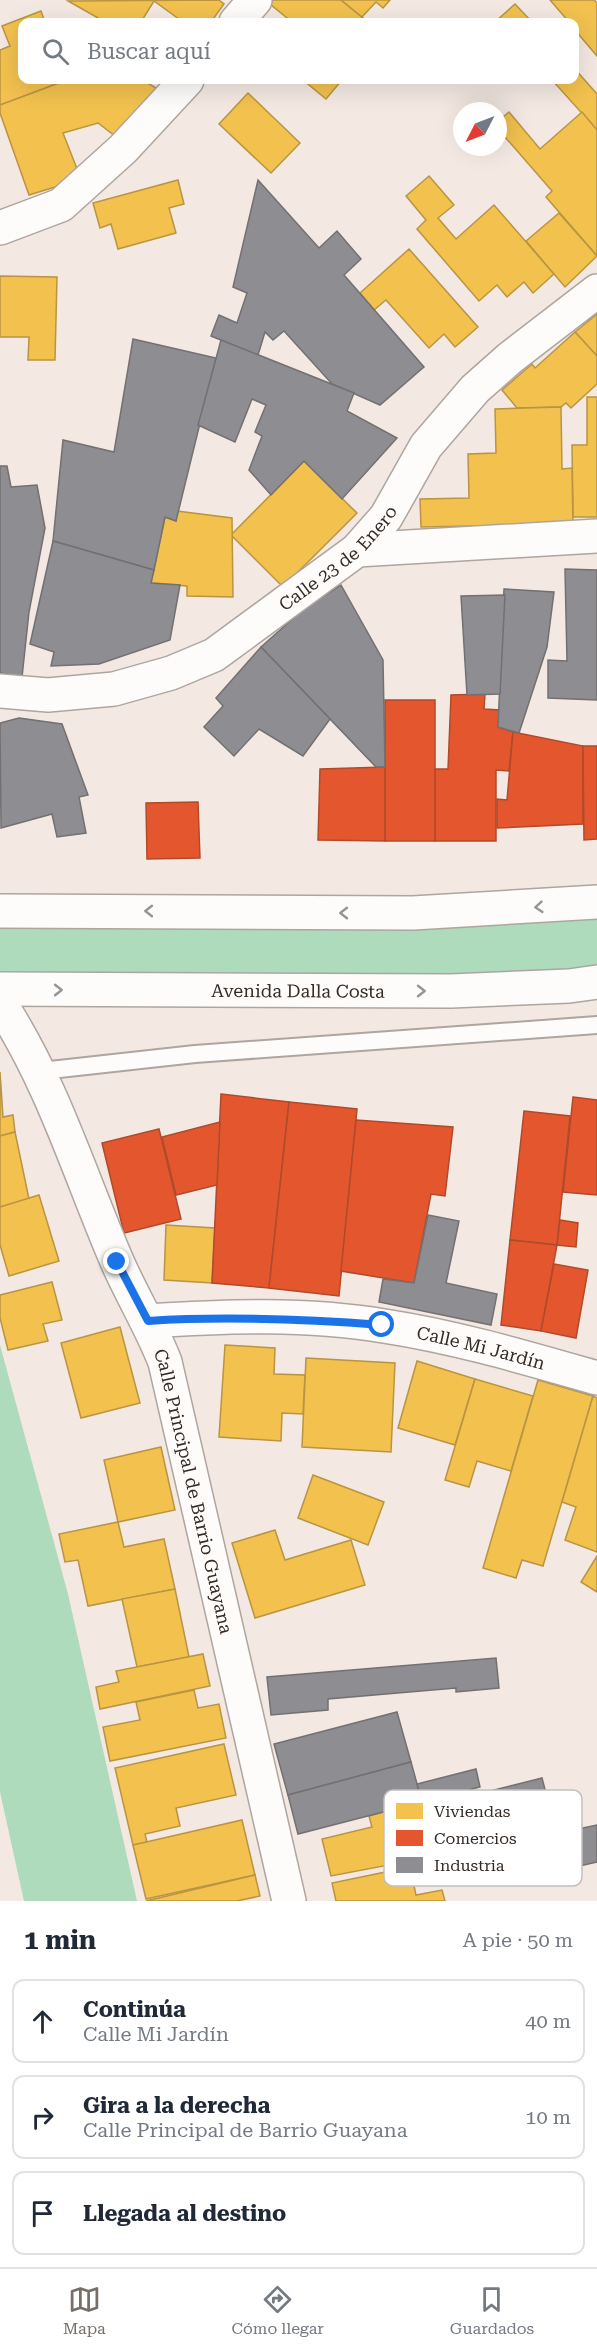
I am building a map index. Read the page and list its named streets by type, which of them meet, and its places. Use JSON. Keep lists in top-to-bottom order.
{
  "streets": {
    "street": [
      "Calle 23 de Enero",
      "Avenida Dalla Costa",
      "Calle Mi Jardín",
      "Calle Principal de Barrio Guayana"
    ]
  },
  "crossings": [
    ["Calle Mi Jardín", "Calle Principal de Barrio Guayana"]
  ],
  "legend": ["Viviendas", "Comercios", "Industria"],
  "north": "bottom left",
  "page": {
    "search": "Buscar aquí",
    "heading": ["1 min", "A pie · 50 m"],
    "list": [
      ["Continúa", "Calle Mi Jardín", "40 m"],
      ["Gira a la derecha", "Calle Principal de Barrio Guayana", "10 m"],
      "Llegada al destino"
    ],
    "nav": ["Mapa", "Cómo llegar", "Guardados"]
  }
}
